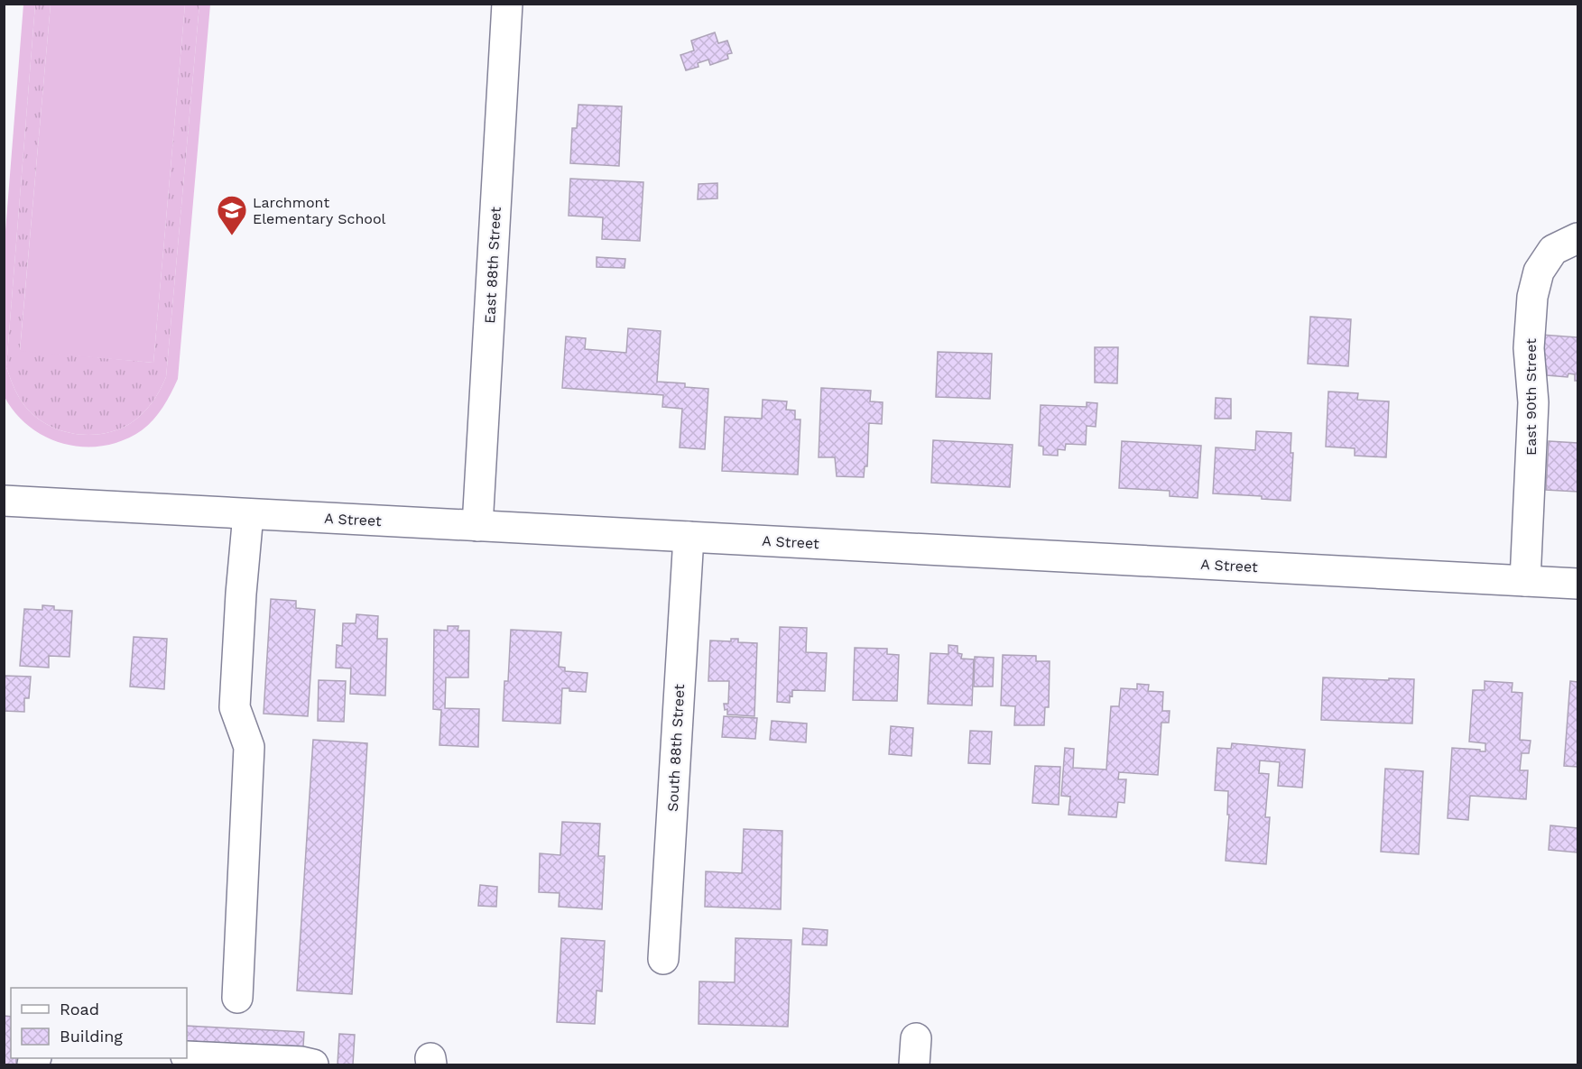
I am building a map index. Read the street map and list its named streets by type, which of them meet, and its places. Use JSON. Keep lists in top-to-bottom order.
{
  "streets": {
    "street": [
      "East 88th Street",
      "East 90th Street",
      "A Street",
      "South 88th Street"
    ]
  },
  "crossings": [
    ["East 88th Street", "A Street"],
    ["East 90th Street", "A Street"],
    ["A Street", "South 88th Street"]
  ],
  "places": {
    "school or university": ["Larchmont Elementary School"]
  },
  "legend": ["Road", "Building"]
}
